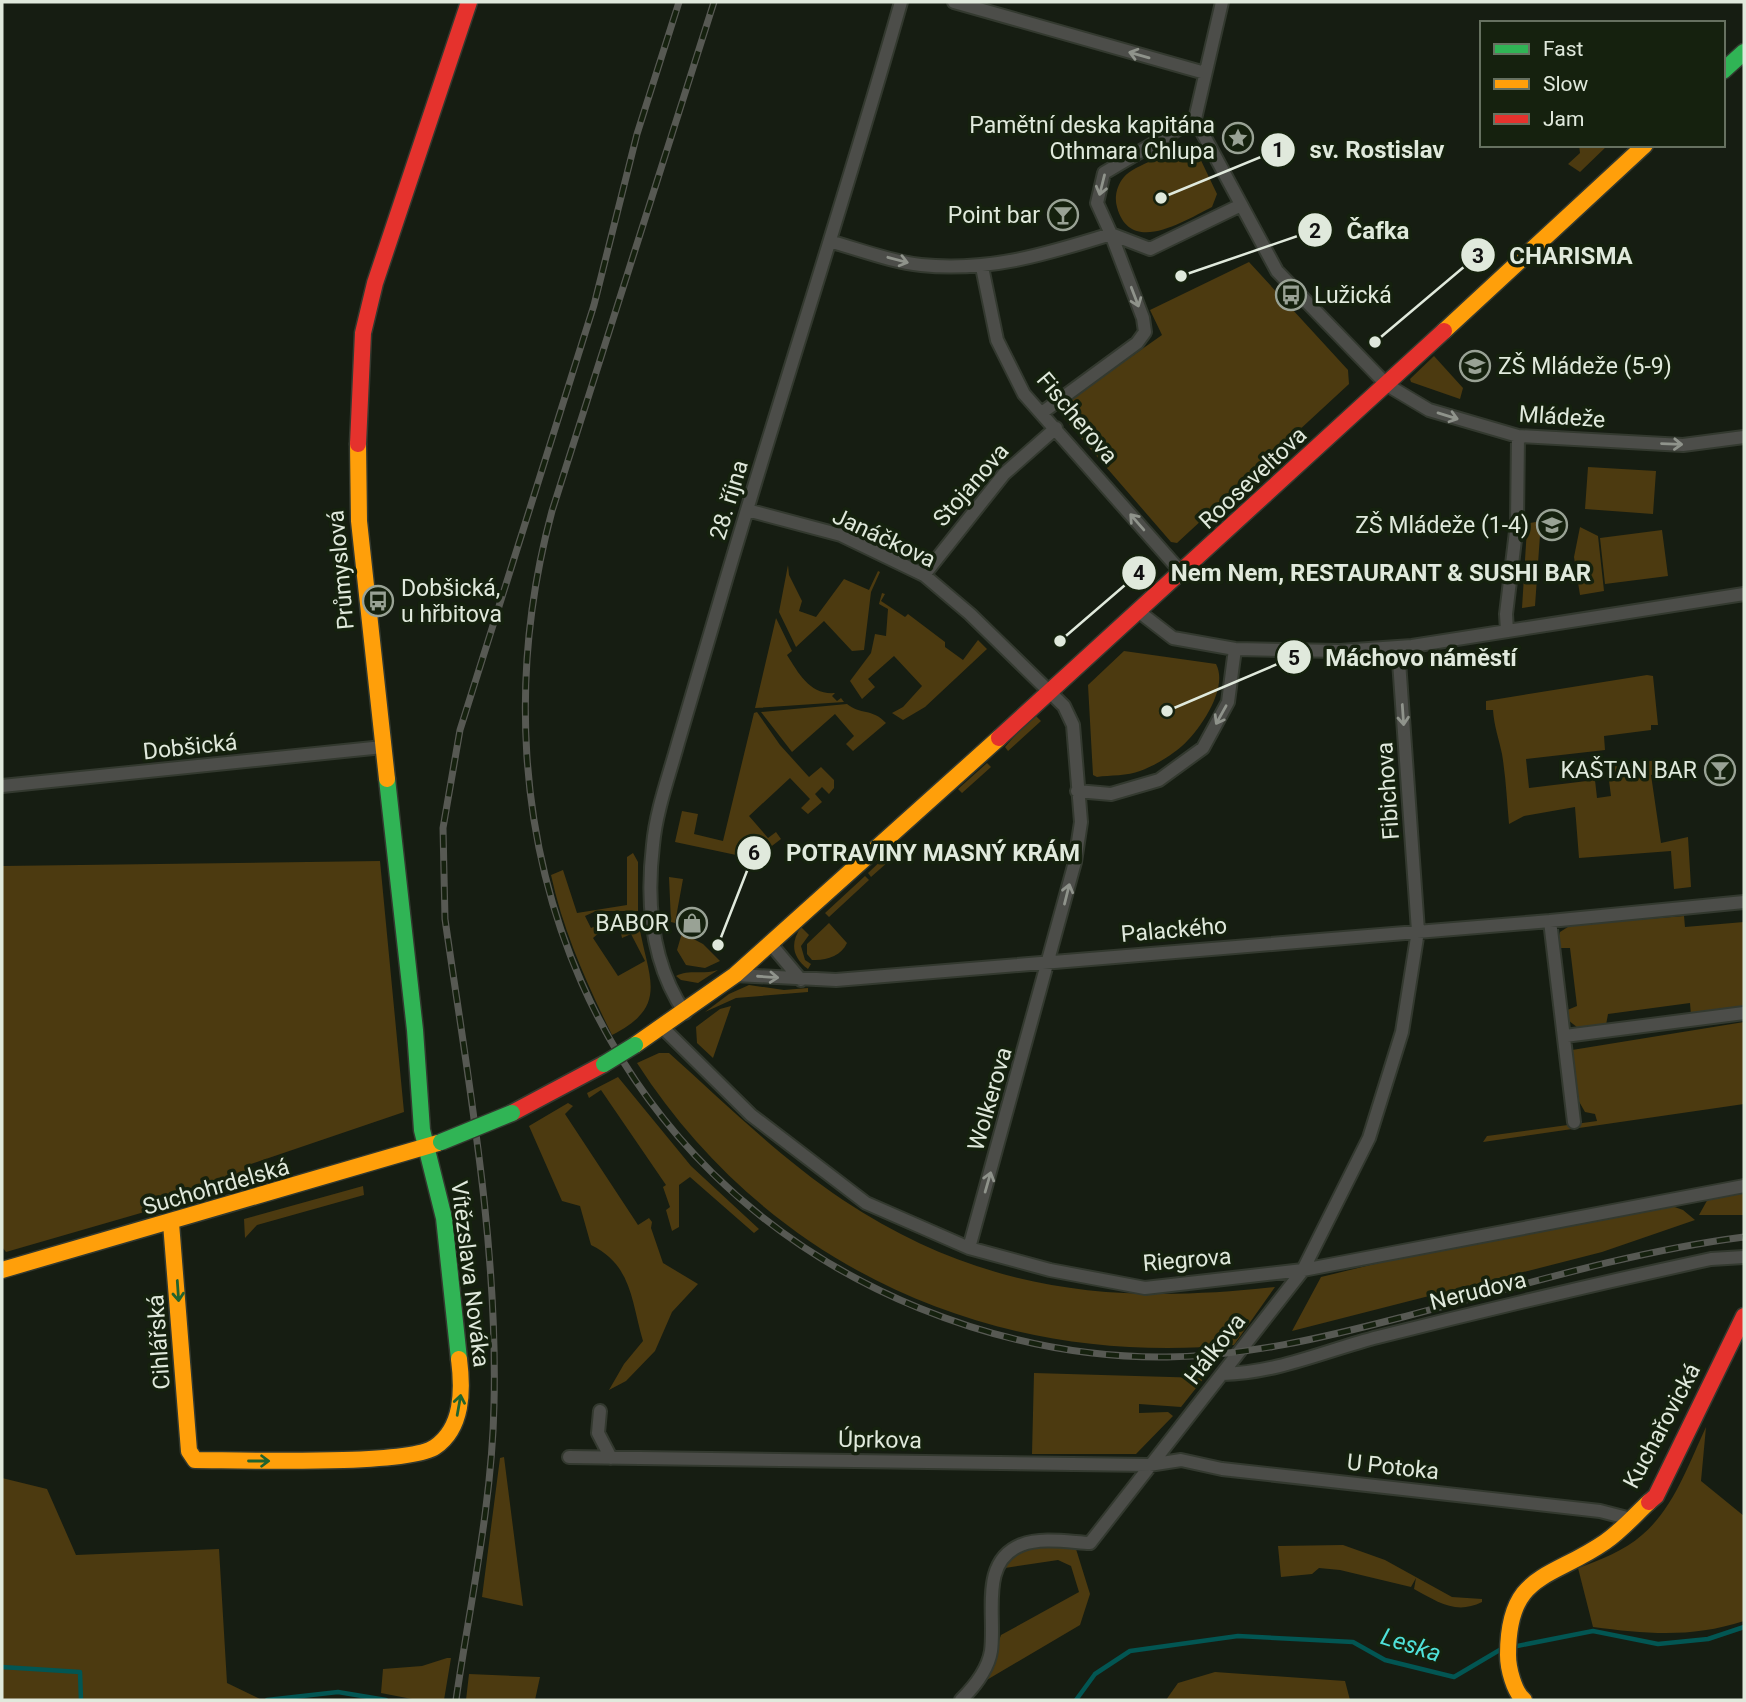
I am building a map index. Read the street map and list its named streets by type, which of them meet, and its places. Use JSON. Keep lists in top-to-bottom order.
{
  "streets": {
    "street": [
      "Mládeže",
      "Fischerova",
      "Rooseveltova",
      "Stojanova",
      "28. října",
      "Janáčkova",
      "Průmyslová",
      "Dobšická",
      "Fibichova",
      "Palackého",
      "Wolkerova",
      "Suchohrdelská",
      "Riegrova",
      "Vítězslava Nováka",
      "Nerudova",
      "Cihlářská",
      "Hálkova",
      "Kuchařovická",
      "Úprkova",
      "U Potoka"
    ]
  },
  "crossings": [
    ["Mládeže", "Rooseveltova"],
    ["Fischerova", "Rooseveltova"],
    ["Fischerova", "Stojanova"],
    ["Rooseveltova", "28. října"],
    ["Rooseveltova", "Janáčkova"],
    ["Rooseveltova", "Palackého"],
    ["Rooseveltova", "Suchohrdelská"],
    ["Rooseveltova", "Riegrova"],
    ["Stojanova", "Janáčkova"],
    ["28. října", "Janáčkova"],
    ["Janáčkova", "Wolkerova"],
    ["Průmyslová", "Dobšická"],
    ["Průmyslová", "Suchohrdelská"],
    ["Průmyslová", "Vítězslava Nováka"],
    ["Fibichova", "Palackého"],
    ["Fibichova", "Hálkova"],
    ["Palackého", "Wolkerova"],
    ["Palackého", "Hálkova"],
    ["Wolkerova", "Riegrova"],
    ["Suchohrdelská", "Vítězslava Nováka"],
    ["Suchohrdelská", "Cihlářská"],
    ["Riegrova", "Hálkova"],
    ["Vítězslava Nováka", "Cihlářská"],
    ["Nerudova", "Hálkova"],
    ["Hálkova", "Úprkova"],
    ["Hálkova", "U Potoka"],
    ["Kuchařovická", "U Potoka"],
    ["Úprkova", "U Potoka"]
  ],
  "one_way": [
    "Mládeže",
    "Fischerova",
    "Fibichova",
    "Wolkerova",
    "Cihlářská"
  ],
  "water": ["Leska"],
  "places": {
    "place": ["Pamětní deska kapitána Othmara Chlupa"],
    "other": [
      "sv. Rostislav",
      "Čafka",
      "CHARISMA",
      "Nem Nem, RESTAURANT & SUSHI BAR",
      "Máchovo náměstí",
      "POTRAVINY MASNÝ KRÁM"
    ],
    "bar": ["Point bar", "KAŠTAN BAR"],
    "bus stop": ["Lužická", "Dobšická, u hřbitova"],
    "school or university": ["ZŠ Mládeže (5-9)", "ZŠ Mládeže (1-4)"],
    "shop": ["BABOR"]
  },
  "legend": ["Fast", "Slow", "Jam"]
}
